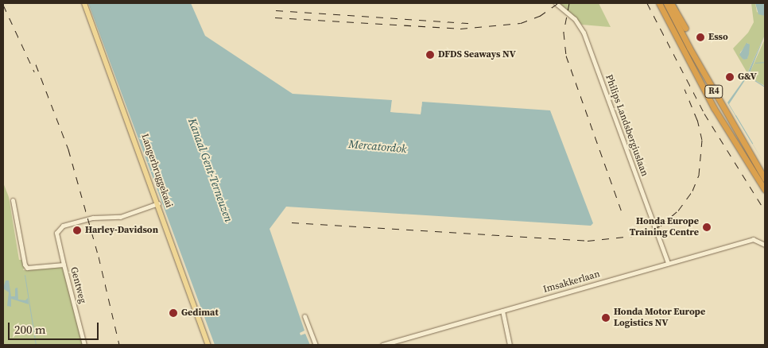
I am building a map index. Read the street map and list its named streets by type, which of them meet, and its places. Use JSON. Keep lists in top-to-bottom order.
{
  "streets": {
    "highway": ["R4"],
    "main road": ["Langerbruggekaai"],
    "street": ["Philips Landsbergiuslaan", "Imsakkerlaan", "Gentweg"]
  },
  "crossings": [
    ["Philips Landsbergiuslaan", "Imsakkerlaan"]
  ],
  "water": ["Mercatordok", "Kanaal Gent-Terneuzen"],
  "places": [
    "Esso",
    "DFDS Seaways NV",
    "G&V",
    "Honda Europe Training Centre",
    "Harley-Davidson",
    "Gedimat",
    "Honda Motor Europe Logistics NV"
  ],
  "scale_bar": "200 m"
}
